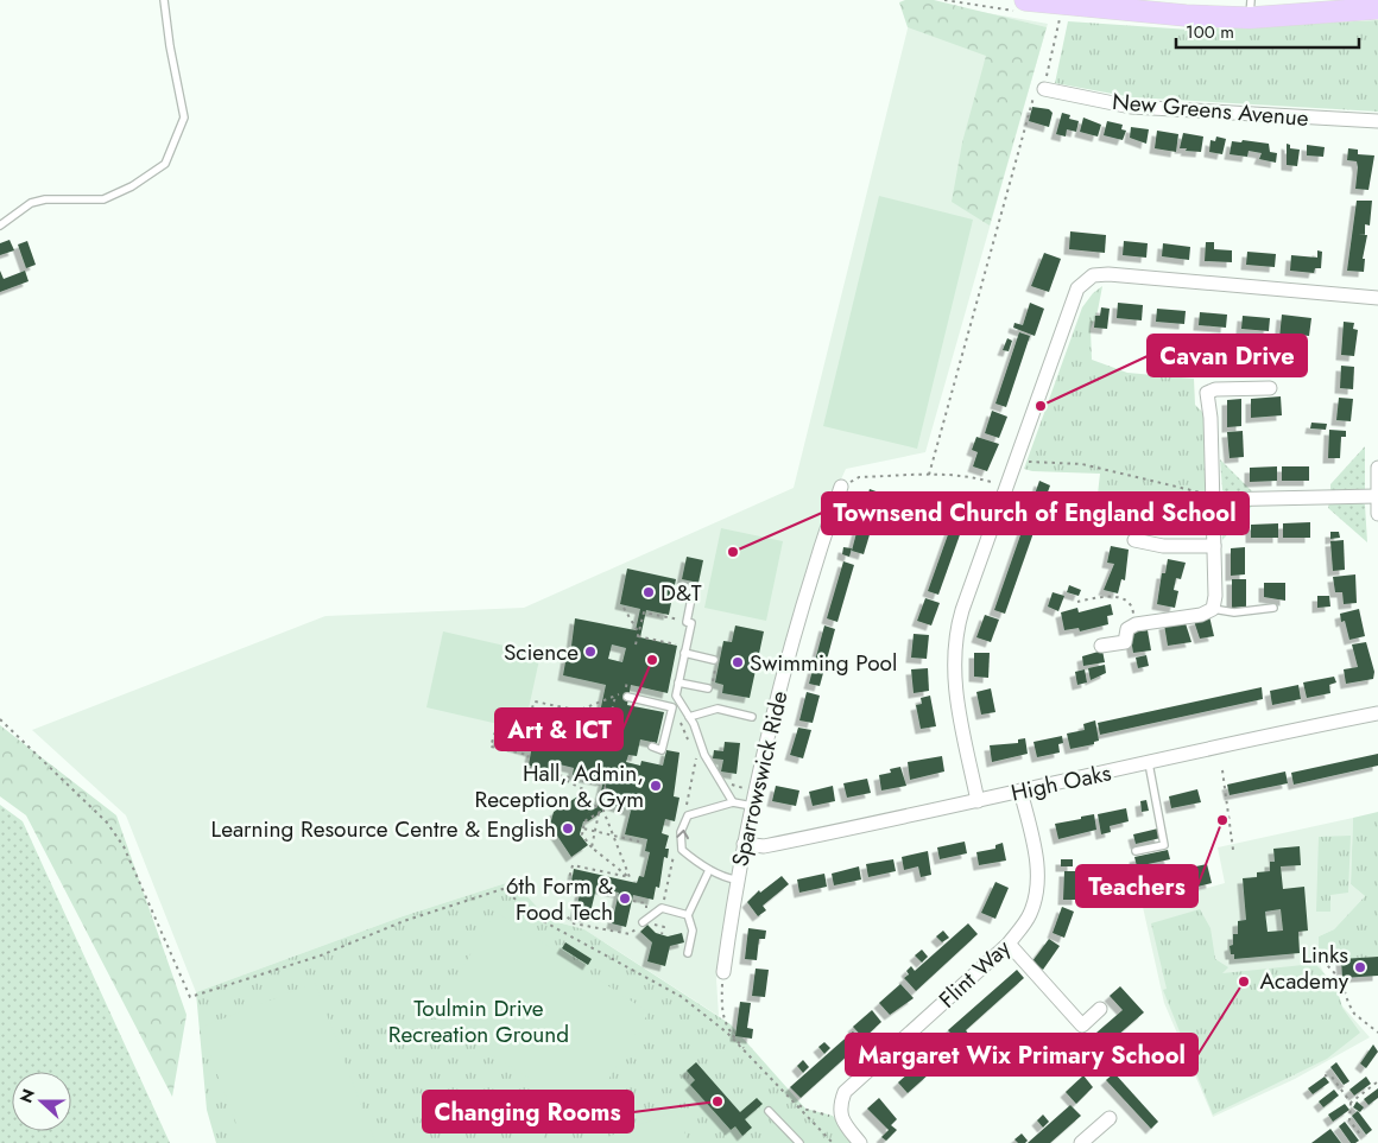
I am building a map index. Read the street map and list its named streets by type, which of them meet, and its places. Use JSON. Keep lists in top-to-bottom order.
{
  "streets": {
    "street": [
      "New Greens Avenue",
      "Sparrowswick Ride",
      "High Oaks",
      "Flint Way"
    ]
  },
  "crossings": [
    ["Sparrowswick Ride", "High Oaks"],
    ["High Oaks", "Flint Way"]
  ],
  "parks": ["Toulmin Drive Recreation Ground"],
  "places": [
    "Cavan Drive",
    "Townsend Church of England School",
    "D&T",
    "Science",
    "Art & ICT",
    "Swimming Pool",
    "Hall, Admin, Reception & Gym",
    "Teachers",
    "Learning Resource Centre & English",
    "6th Form & Food Tech",
    "Links Academy",
    "Margaret Wix Primary School",
    "Changing Rooms"
  ],
  "scale_bar": "100 m",
  "north": "left"
}
